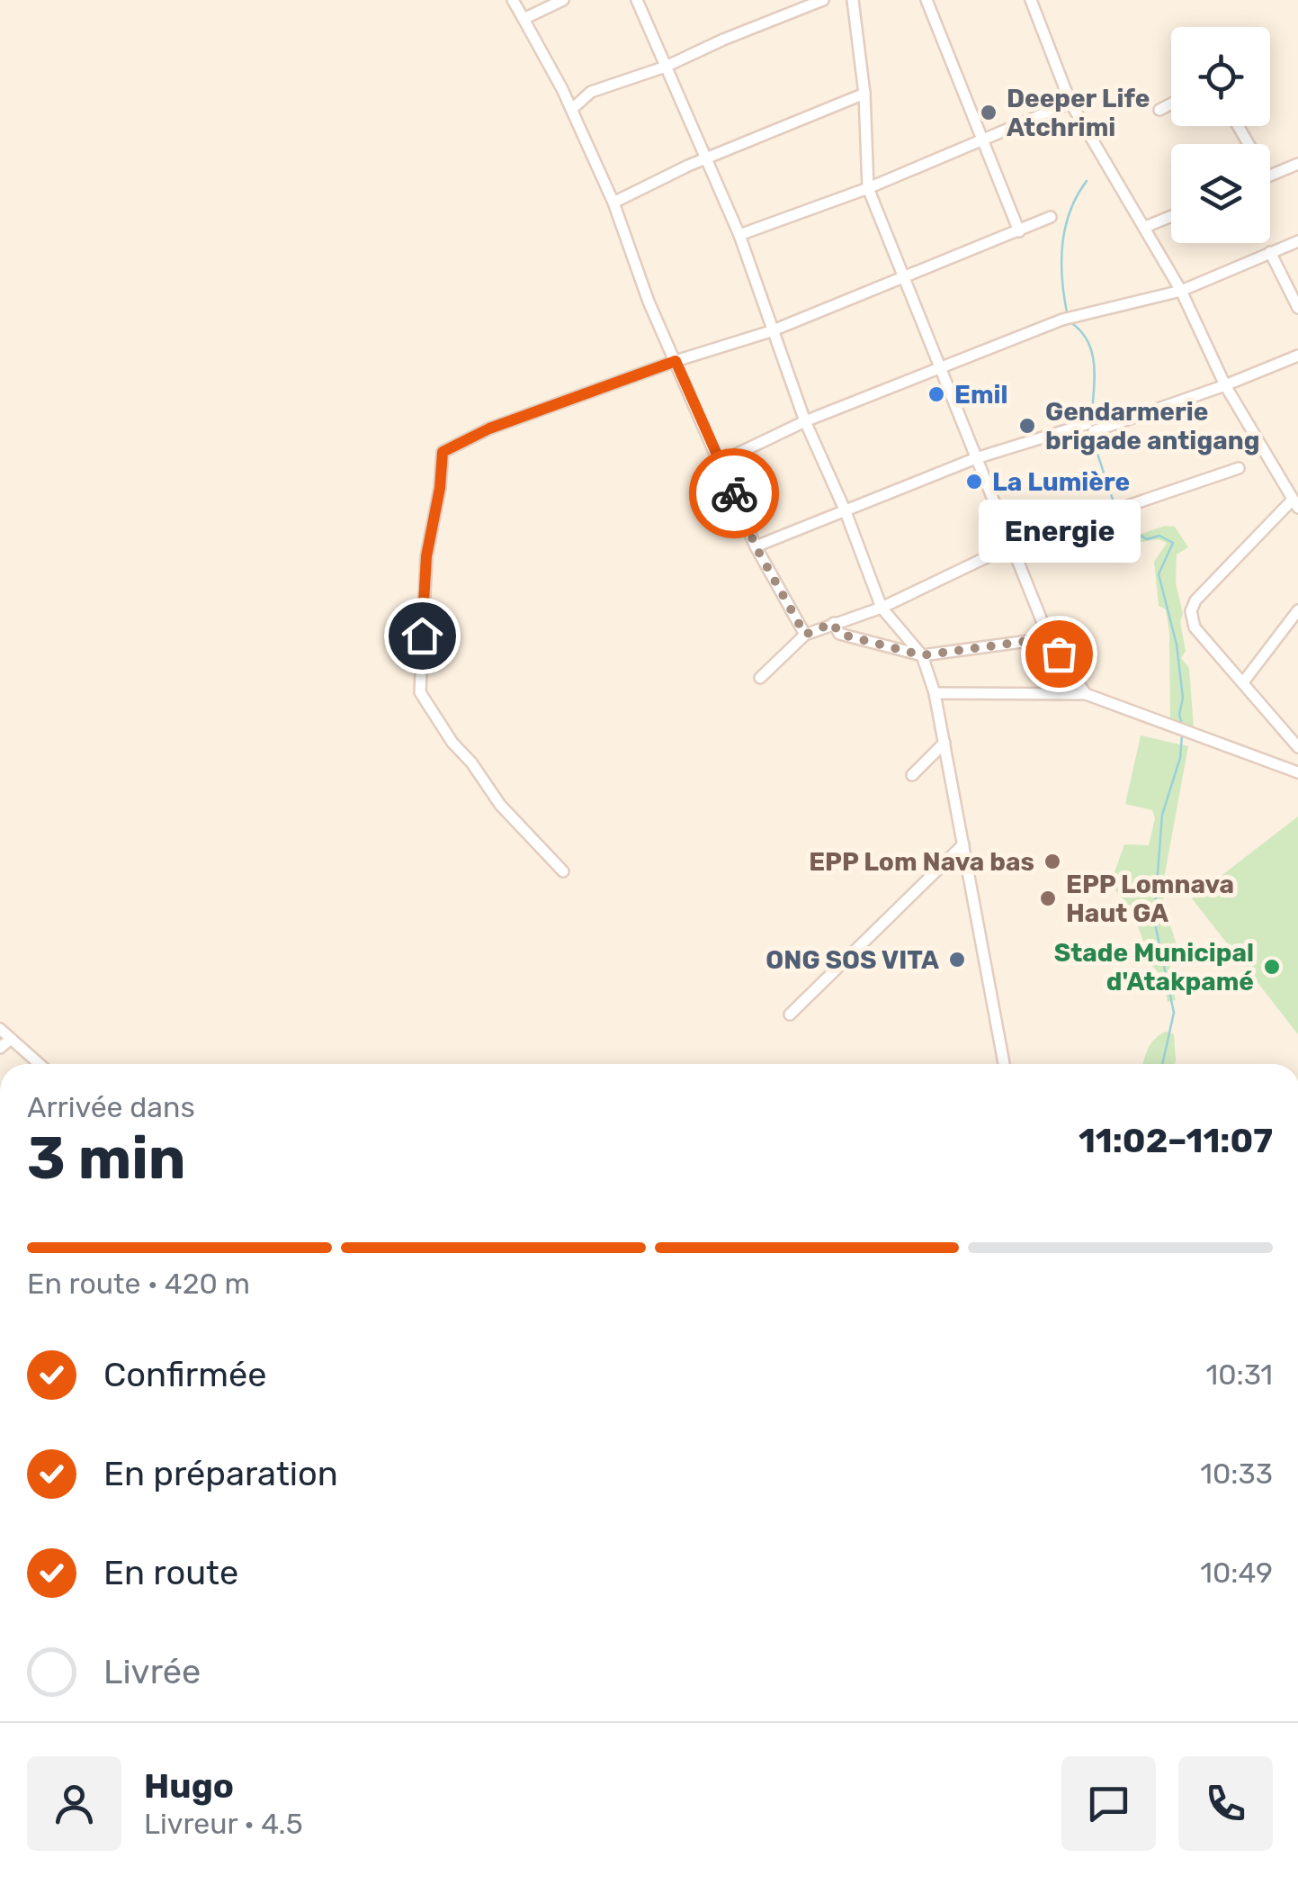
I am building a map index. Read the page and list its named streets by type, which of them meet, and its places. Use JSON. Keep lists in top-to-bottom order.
{
  "places": [
    "Deeper Life Atchrimi",
    "Emil",
    "Gendarmerie brigade antigang",
    "La Lumière",
    "Energie",
    "EPP Lom Nava bas",
    "EPP Lomnava Haut GA",
    "ONG SOS VITA",
    "Stade Municipal d'Atakpamé"
  ],
  "page": {
    "bubble": "Energie",
    "heading": ["3 min", "Arrivée dans", "11:02–11:07"],
    "panel": ["Hugo", "Livreur · 4.5"],
    "bar": "En route · 420 m",
    "list": [
      ["Confirmée", "10:31"],
      ["En préparation", "10:33"],
      ["En route", "10:49"],
      "Livrée"
    ]
  }
}
